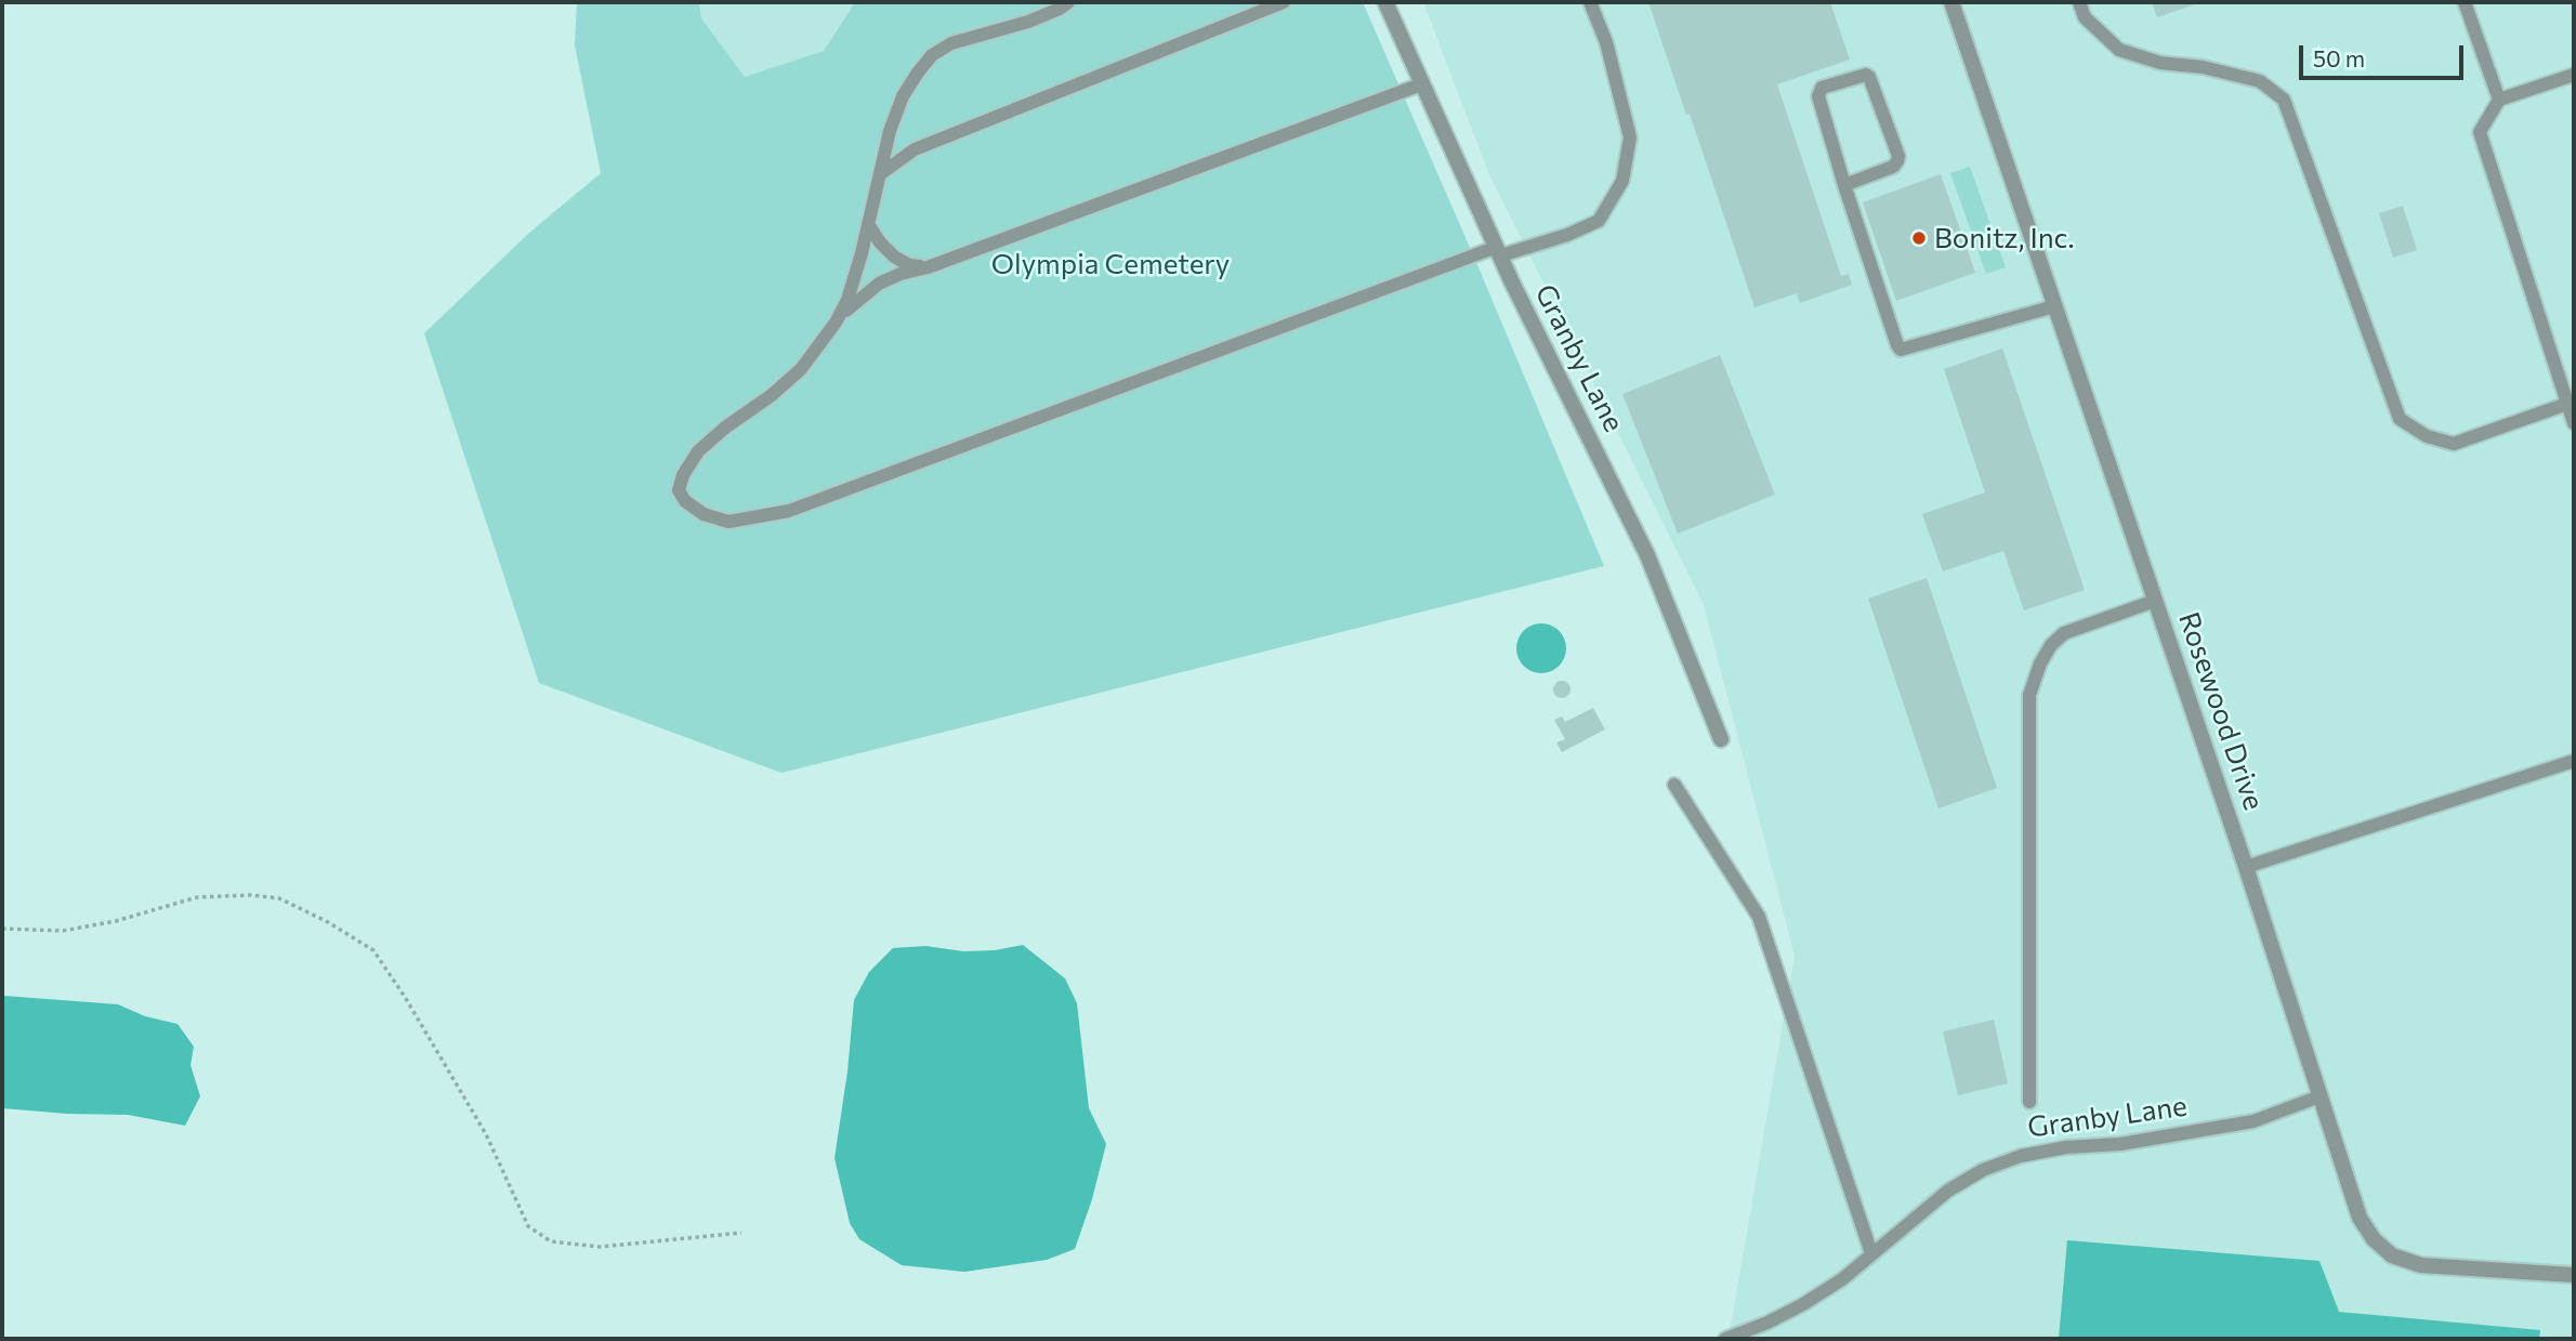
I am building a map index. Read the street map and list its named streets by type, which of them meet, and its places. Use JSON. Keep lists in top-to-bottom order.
{
  "streets": {
    "street": ["Granby Lane", "Rosewood Drive"]
  },
  "crossings": [
    ["Granby Lane", "Rosewood Drive"]
  ],
  "parks": ["Olympia Cemetery"],
  "places": ["Bonitz, Inc."],
  "scale_bar": "50 m"
}
